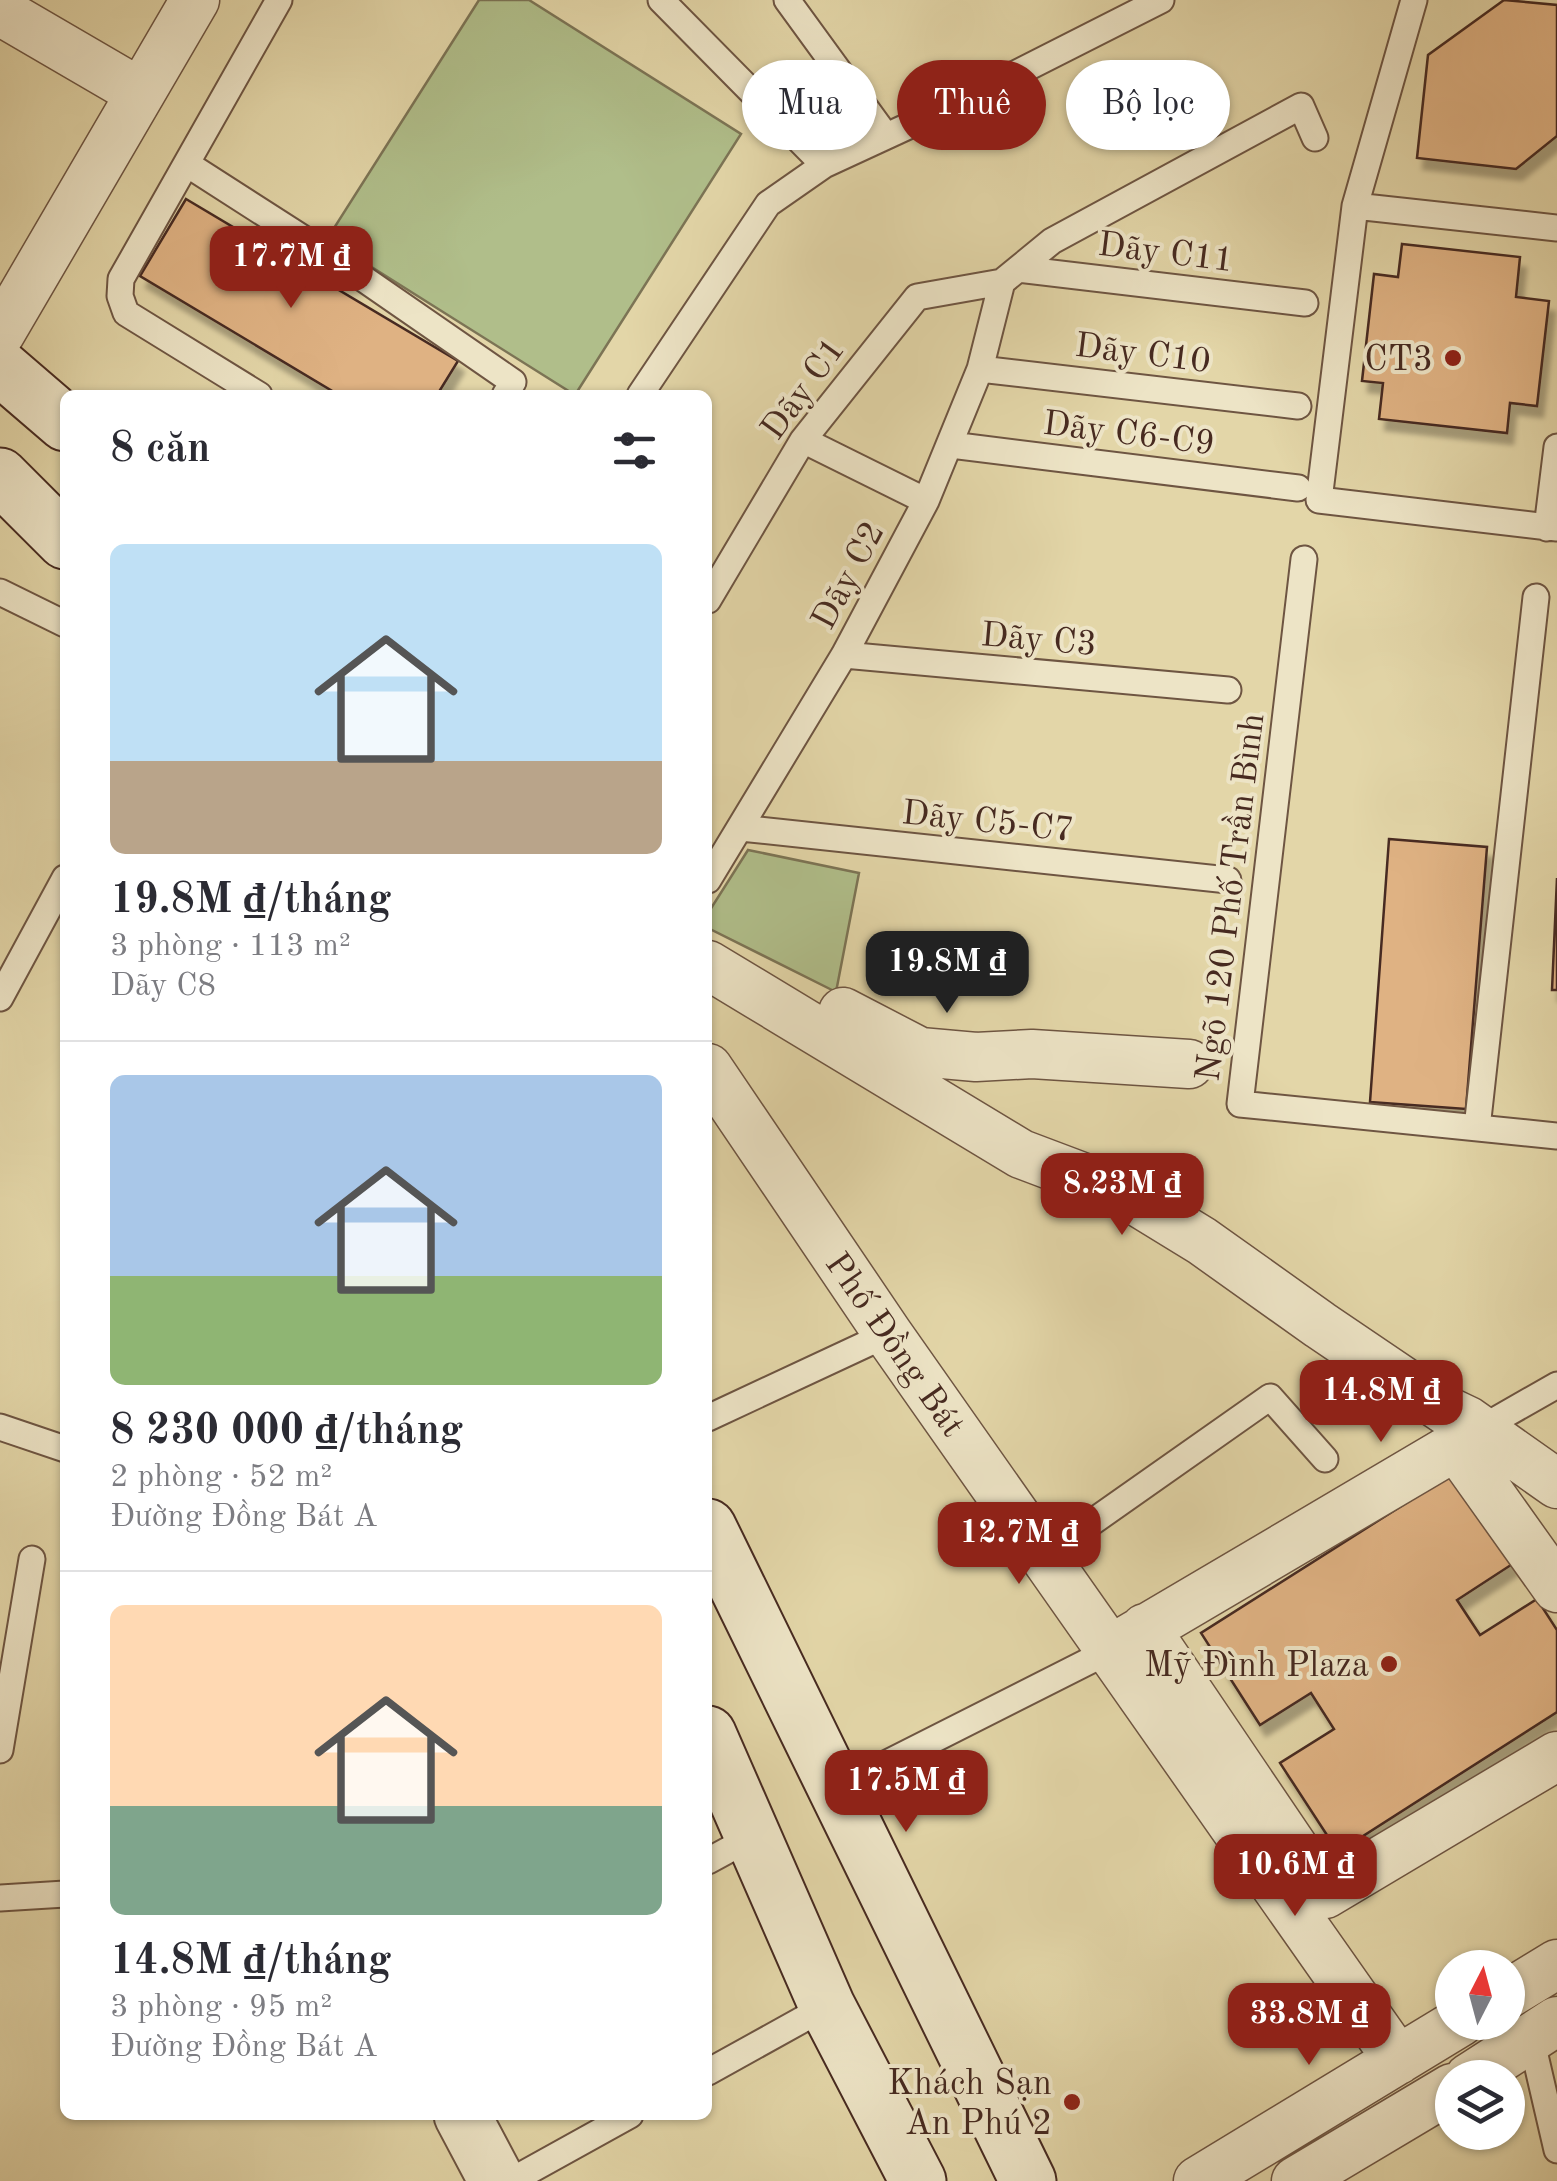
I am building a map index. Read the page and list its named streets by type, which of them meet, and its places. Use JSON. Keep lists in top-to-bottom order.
{
  "streets": {
    "street": ["Phố Đồng Bát"],
    "lane": [
      "Dãy C11",
      "Dãy C10",
      "Dãy C1",
      "Dãy C6-C9",
      "Dãy C2",
      "Dãy C3",
      "Dãy C5-C7",
      "Ngõ 120 Phố Trần Bình"
    ]
  },
  "crossings": [
    ["Dãy C11", "Dãy C1"],
    ["Dãy C11", "Dãy C2"],
    ["Dãy C10", "Dãy C2"],
    ["Dãy C1", "Dãy C2"],
    ["Dãy C6-C9", "Dãy C2"],
    ["Dãy C2", "Dãy C3"],
    ["Dãy C2", "Dãy C5-C7"]
  ],
  "places": ["CT3", "Mỹ Đình Plaza", "Khách Sạn An Phú 2"],
  "north": "top",
  "page": {
    "chip": ["Mua", "Thuê", "Bộ lọc"],
    "price": [
      "17.7M ₫",
      "19.8M ₫",
      "8.23M ₫",
      "14.8M ₫",
      "12.7M ₫",
      "17.5M ₫",
      "10.6M ₫",
      "33.8M ₫"
    ],
    "heading": "8 căn",
    "list": [
      {
        "name": "19.8M ₫/tháng",
        "note": "3 phòng · 113 m² · Dãy C8"
      },
      {
        "name": "8 230 000 ₫/tháng",
        "note": "2 phòng · 52 m² · Đường Đồng Bát A"
      },
      {
        "name": "14.8M ₫/tháng",
        "note": "3 phòng · 95 m² · Đường Đồng Bát A"
      }
    ]
  }
}
